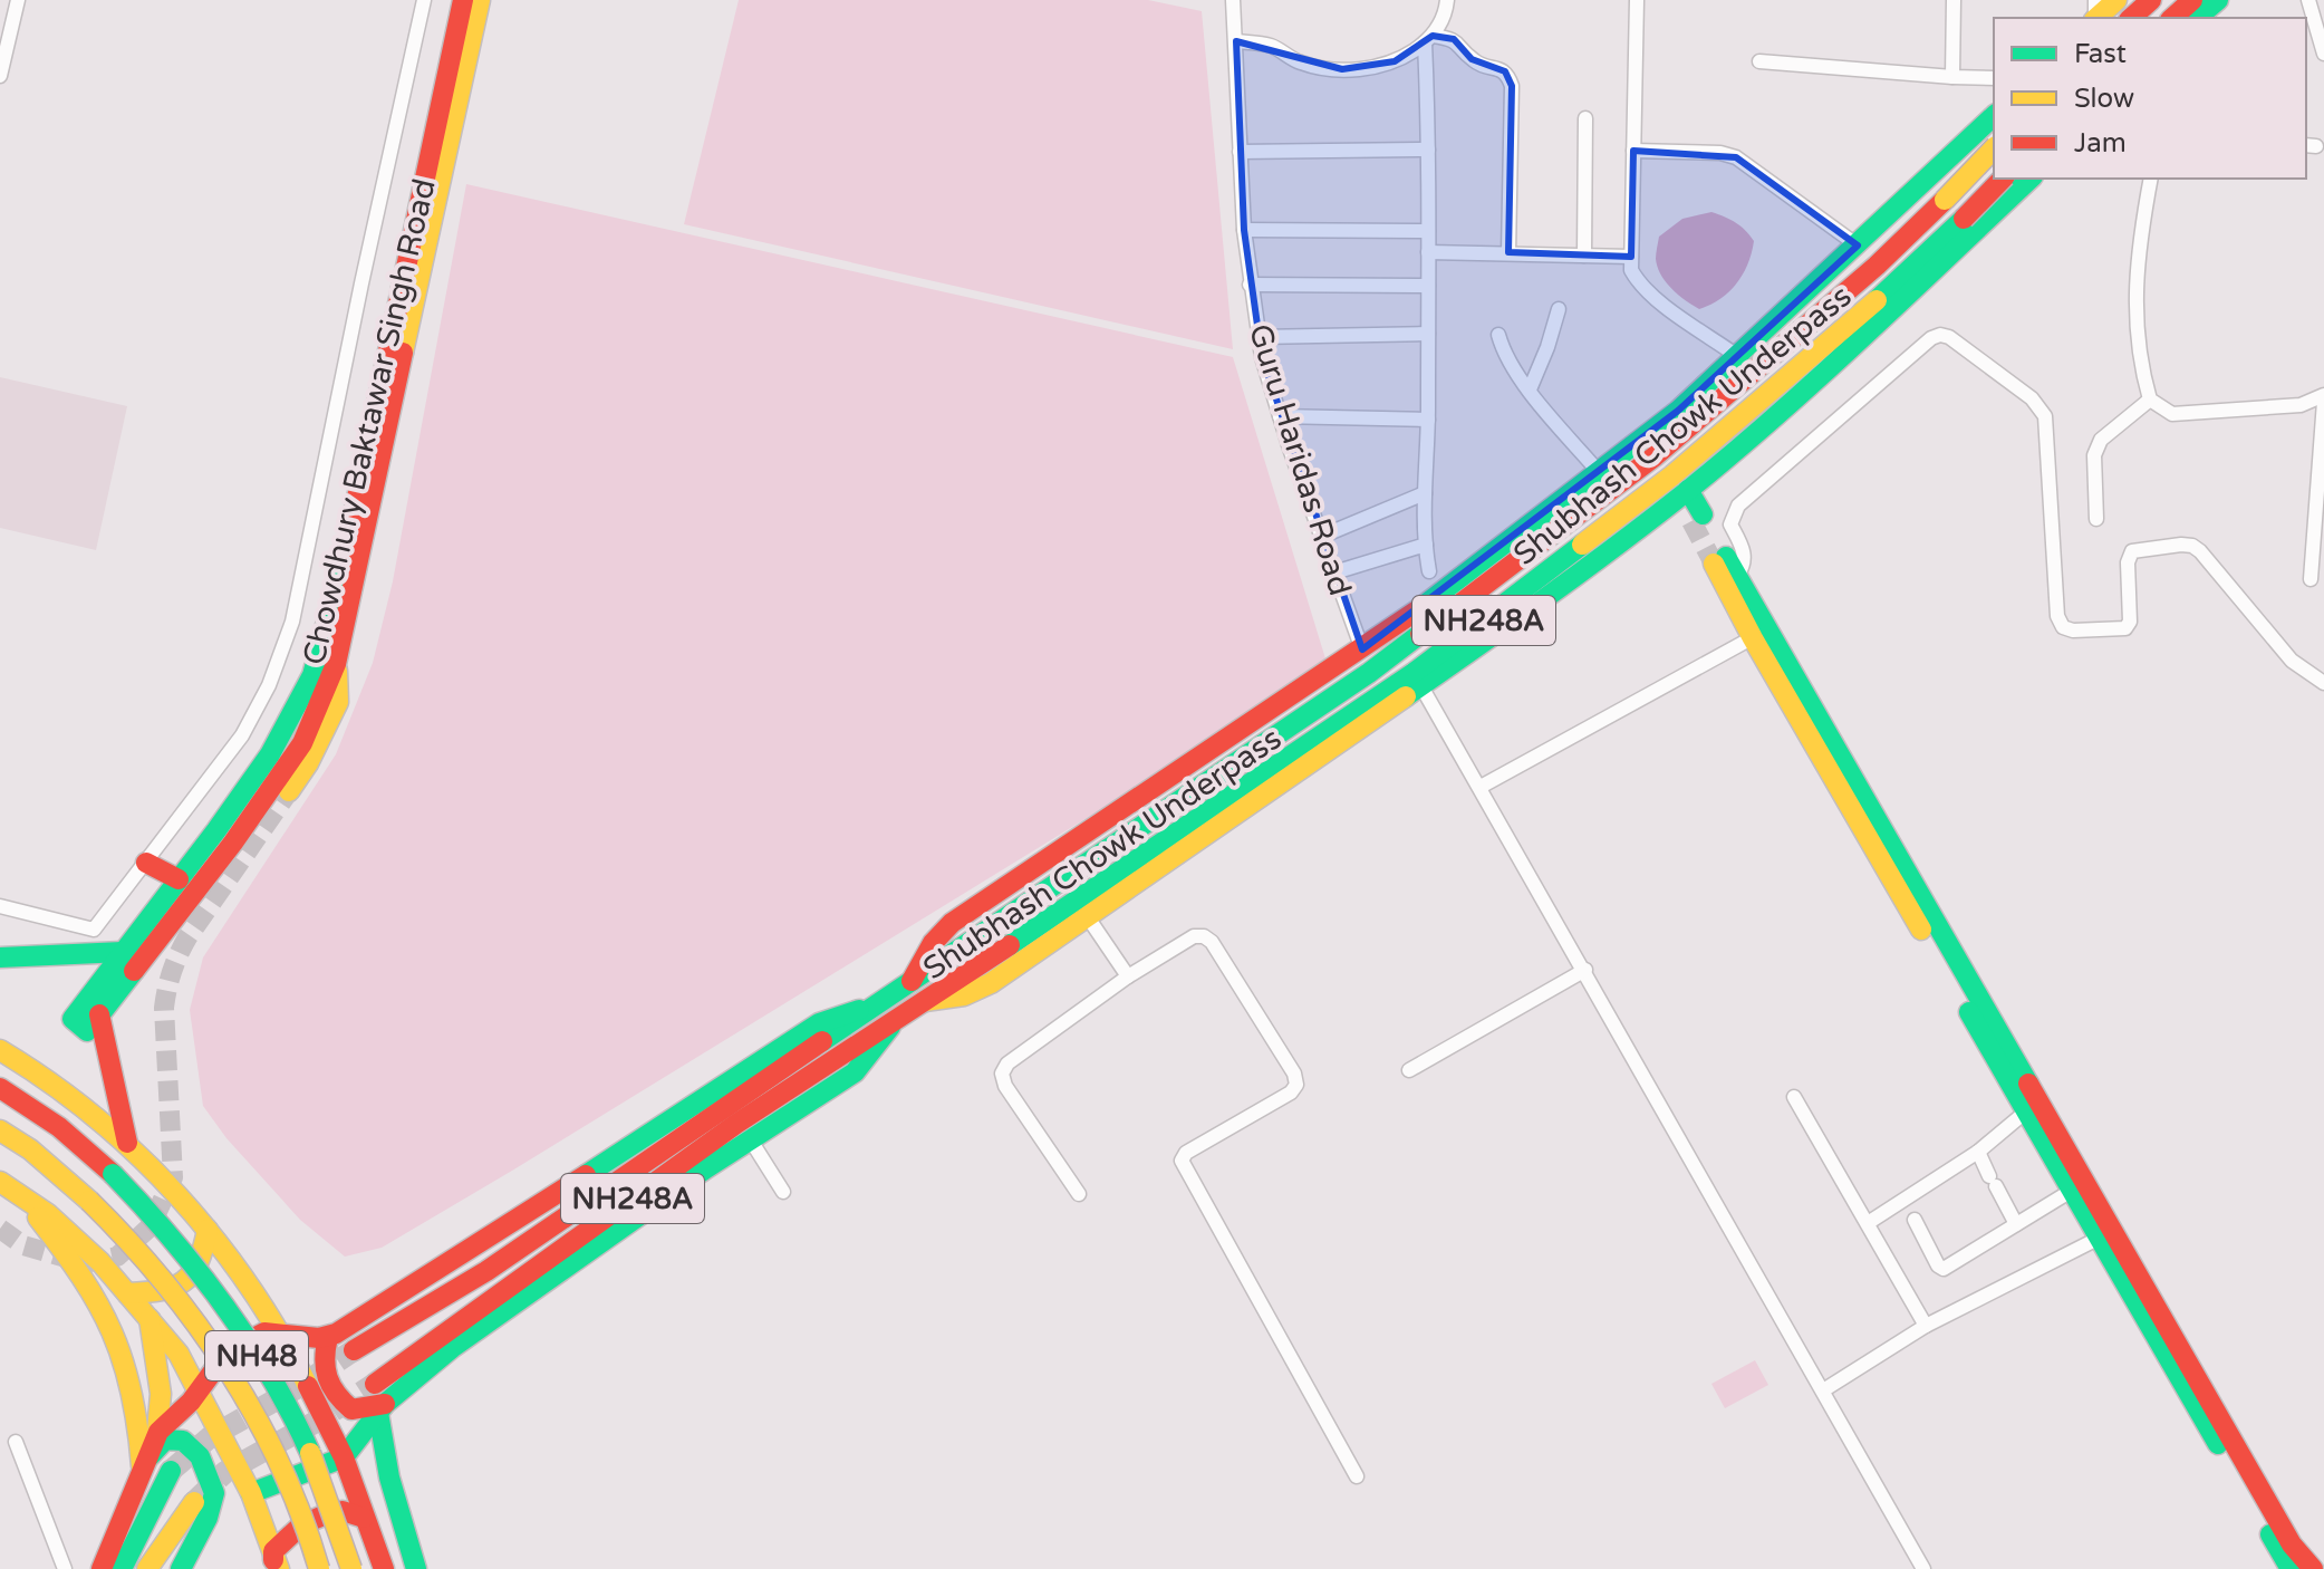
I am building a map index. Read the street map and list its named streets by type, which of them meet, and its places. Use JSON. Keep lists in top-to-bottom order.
{
  "streets": {
    "main road": [
      "Chowdhury Baktawar Singh Road",
      "Shubhash Chowk Underpass",
      "NH248A",
      "NH48"
    ],
    "street": ["Guru Haridas Road"]
  },
  "crossings": [
    ["Shubhash Chowk Underpass", "NH248A"]
  ],
  "legend": ["Fast", "Slow", "Jam"]
}
